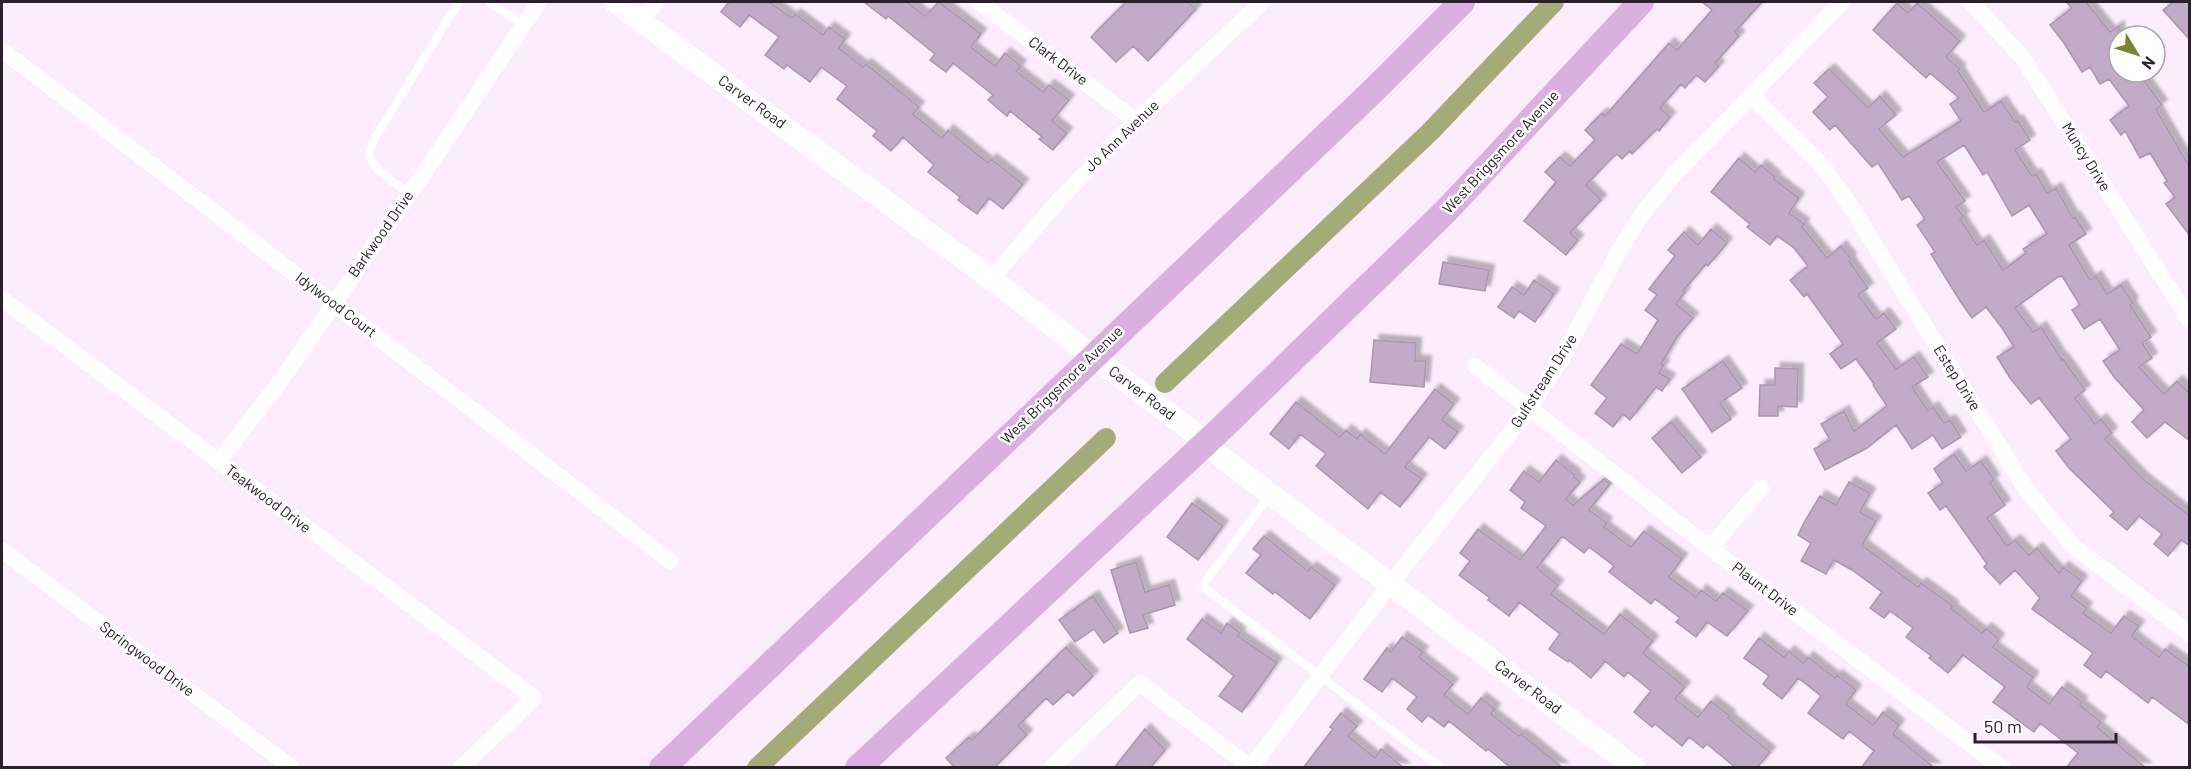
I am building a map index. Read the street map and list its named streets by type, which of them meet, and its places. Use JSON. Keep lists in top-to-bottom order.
{
  "streets": {
    "main road": ["West Briggsmore Avenue"],
    "street": [
      "Clark Drive",
      "Carver Road",
      "Jo Ann Avenue",
      "Muncy Drive",
      "Barkwood Drive",
      "Idylwood Court",
      "Estep Drive",
      "Gulfstream Drive",
      "Teakwood Drive",
      "Plaunt Drive",
      "Springwood Drive"
    ]
  },
  "crossings": [
    ["Clark Drive", "Jo Ann Avenue"],
    ["Carver Road", "Jo Ann Avenue"],
    ["Carver Road", "West Briggsmore Avenue"],
    ["Carver Road", "Gulfstream Drive"],
    ["Barkwood Drive", "Idylwood Court"],
    ["Barkwood Drive", "Teakwood Drive"],
    ["Estep Drive", "Gulfstream Drive"],
    ["Gulfstream Drive", "Plaunt Drive"]
  ],
  "scale_bar": "50 m",
  "north": "bottom right"
}
